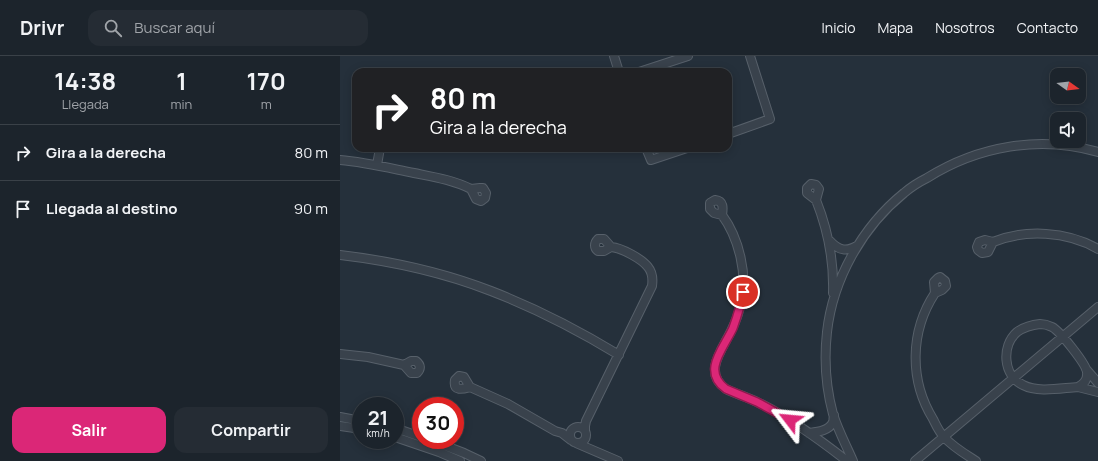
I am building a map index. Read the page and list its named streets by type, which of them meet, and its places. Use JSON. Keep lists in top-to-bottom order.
{
  "north": "right",
  "page": {
    "header": "Drivr",
    "search": "Buscar aquí",
    "nav": [
      "Inicio",
      "Mapa",
      "Nosotros",
      "Contacto"
    ],
    "eta": [
      "14:38",
      "Llegada",
      "1",
      "min",
      "170",
      "m"
    ],
    "turn": ["80 m", "Gira a la derecha"],
    "list": [
      {
        "name": "Gira a la derecha",
        "value": "80 m"
      },
      {
        "name": "Llegada al destino",
        "value": "90 m"
      }
    ],
    "speed": "21 km/h",
    "limit": "30",
    "buttons": ["Salir", "Compartir"]
  }
}
